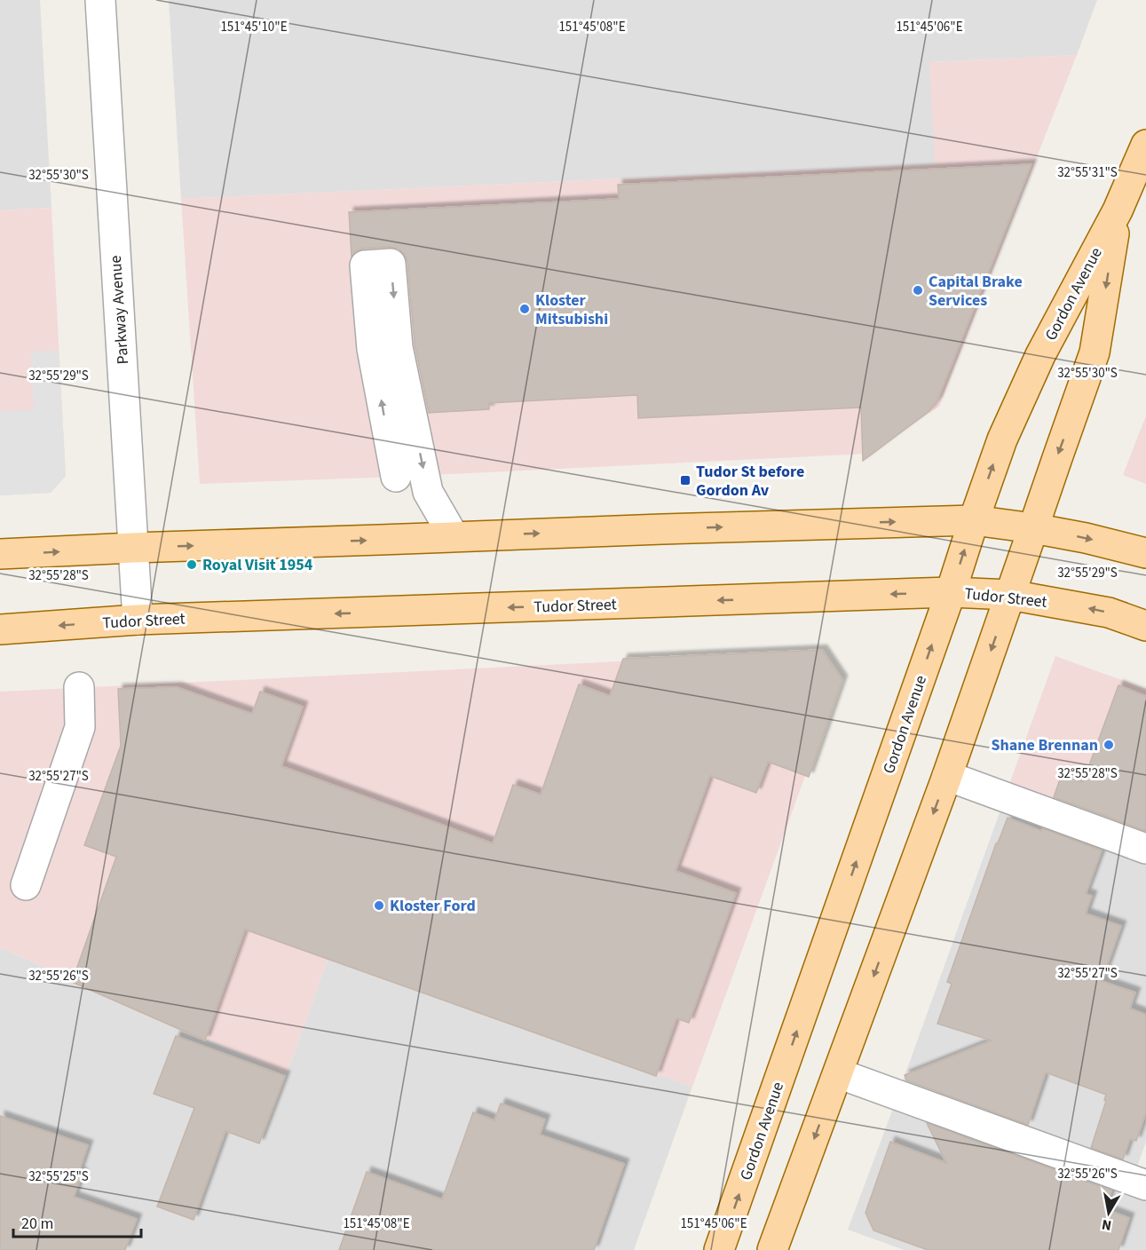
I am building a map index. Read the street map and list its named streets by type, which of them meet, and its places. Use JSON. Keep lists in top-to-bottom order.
{
  "streets": {
    "main road": ["Gordon Avenue", "Tudor Street"],
    "street": ["Parkway Avenue"]
  },
  "crossings": [
    ["Gordon Avenue", "Tudor Street"],
    ["Parkway Avenue", "Tudor Street"]
  ],
  "places": {
    "other": [
      "Capital Brake Services",
      "Kloster Mitsubishi",
      "Royal Visit 1954",
      "Shane Brennan",
      "Kloster Ford"
    ],
    "transit": ["Tudor St before Gordon Av"]
  },
  "scale_bar": "20 m",
  "north": "bottom",
  "coordinates": [
    "151°45'10\"E",
    "151°45'08\"E",
    "151°45'06\"E",
    "32°55'31\"S",
    "32°55'30\"S",
    "32°55'29\"S",
    "32°55'28\"S",
    "32°55'27\"S",
    "32°55'26\"S",
    "32°55'25\"S"
  ]
}
